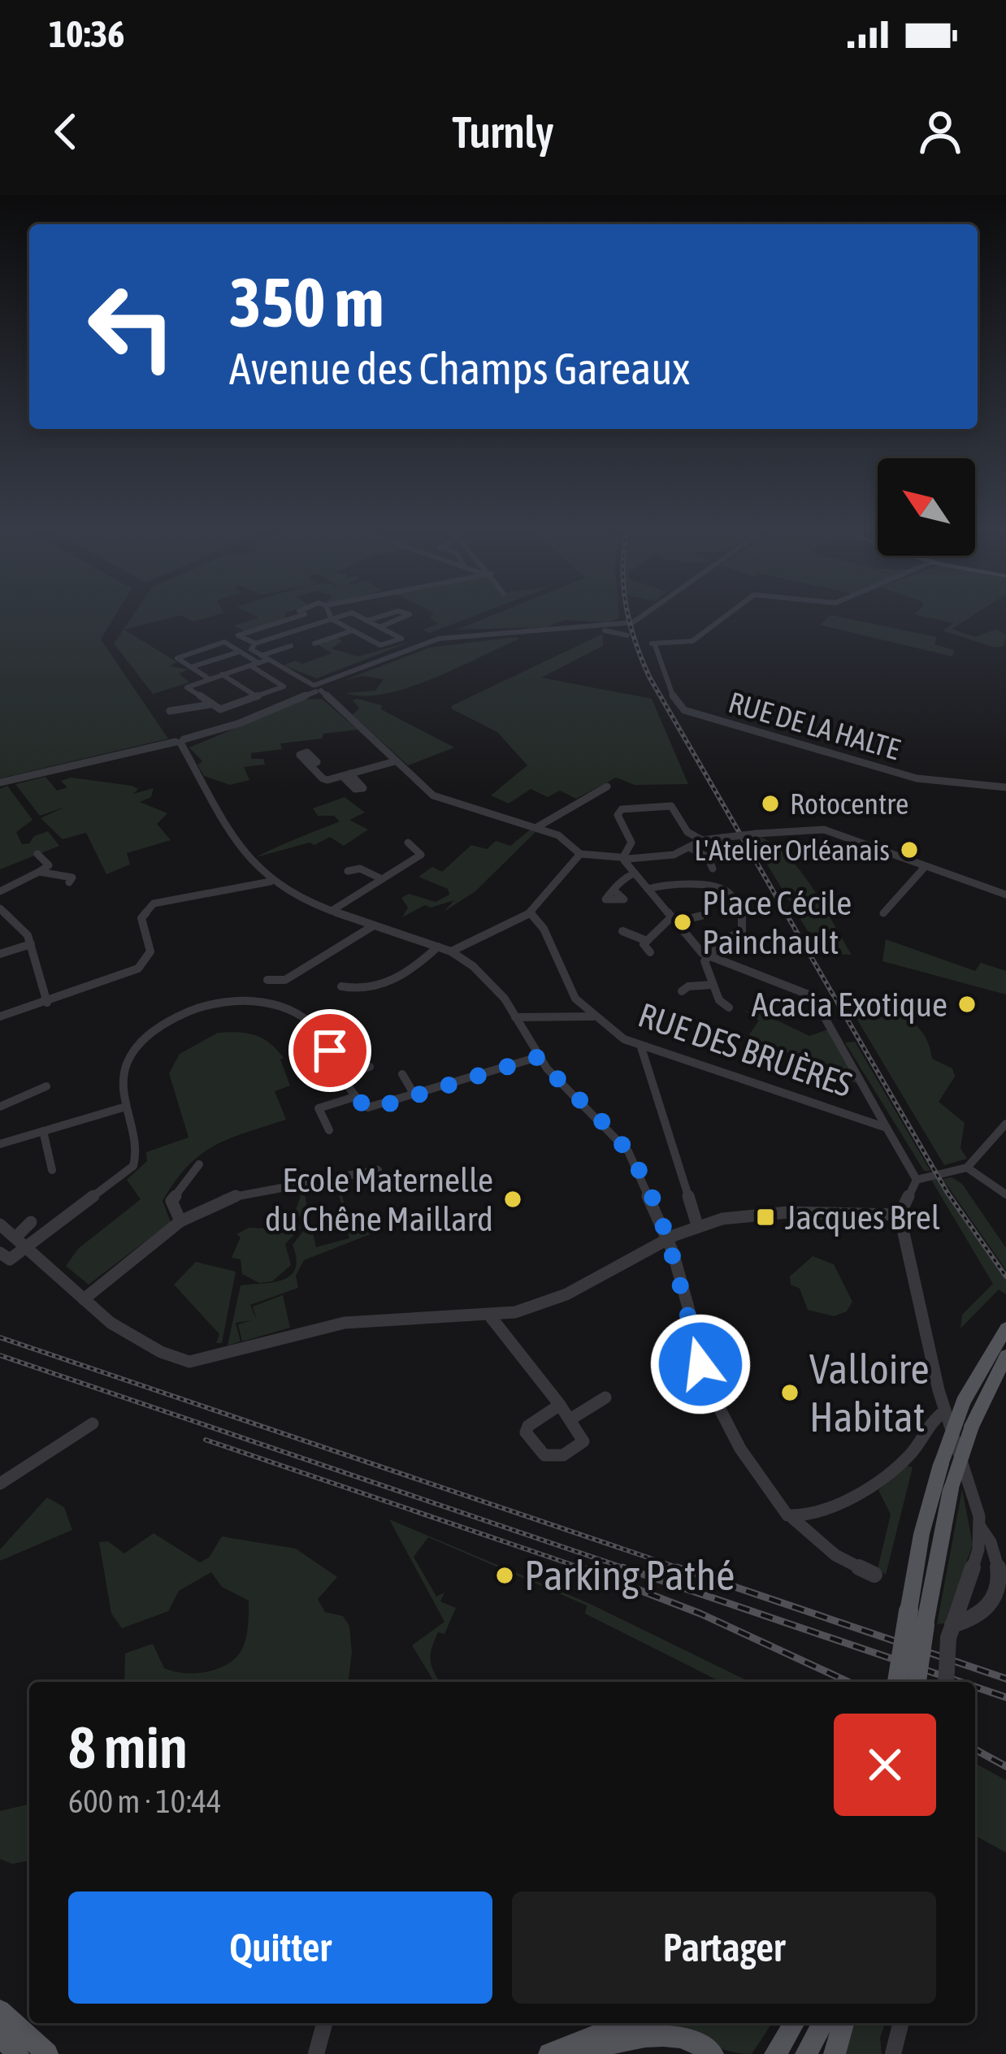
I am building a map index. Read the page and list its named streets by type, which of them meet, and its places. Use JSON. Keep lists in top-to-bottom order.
{
  "streets": {
    "street": ["RUE DE LA HALTE", "RUE DES BRUÈRES"]
  },
  "places": {
    "other": [
      "Rotocentre",
      "L'Atelier Orléanais",
      "Place Cécile Painchault",
      "Acacia Exotique",
      "Ecole Maternelle du Chêne Maillard",
      "Valloire Habitat",
      "Parking Pathé"
    ],
    "transit": ["Jacques Brel"]
  },
  "north": "top left",
  "page": {
    "status": "10:36",
    "header": "Turnly",
    "turn": ["350 m", "Avenue des Champs Gareaux"],
    "heading": ["8 min", "600 m · 10:44"],
    "buttons": ["Quitter", "Partager"]
  }
}
